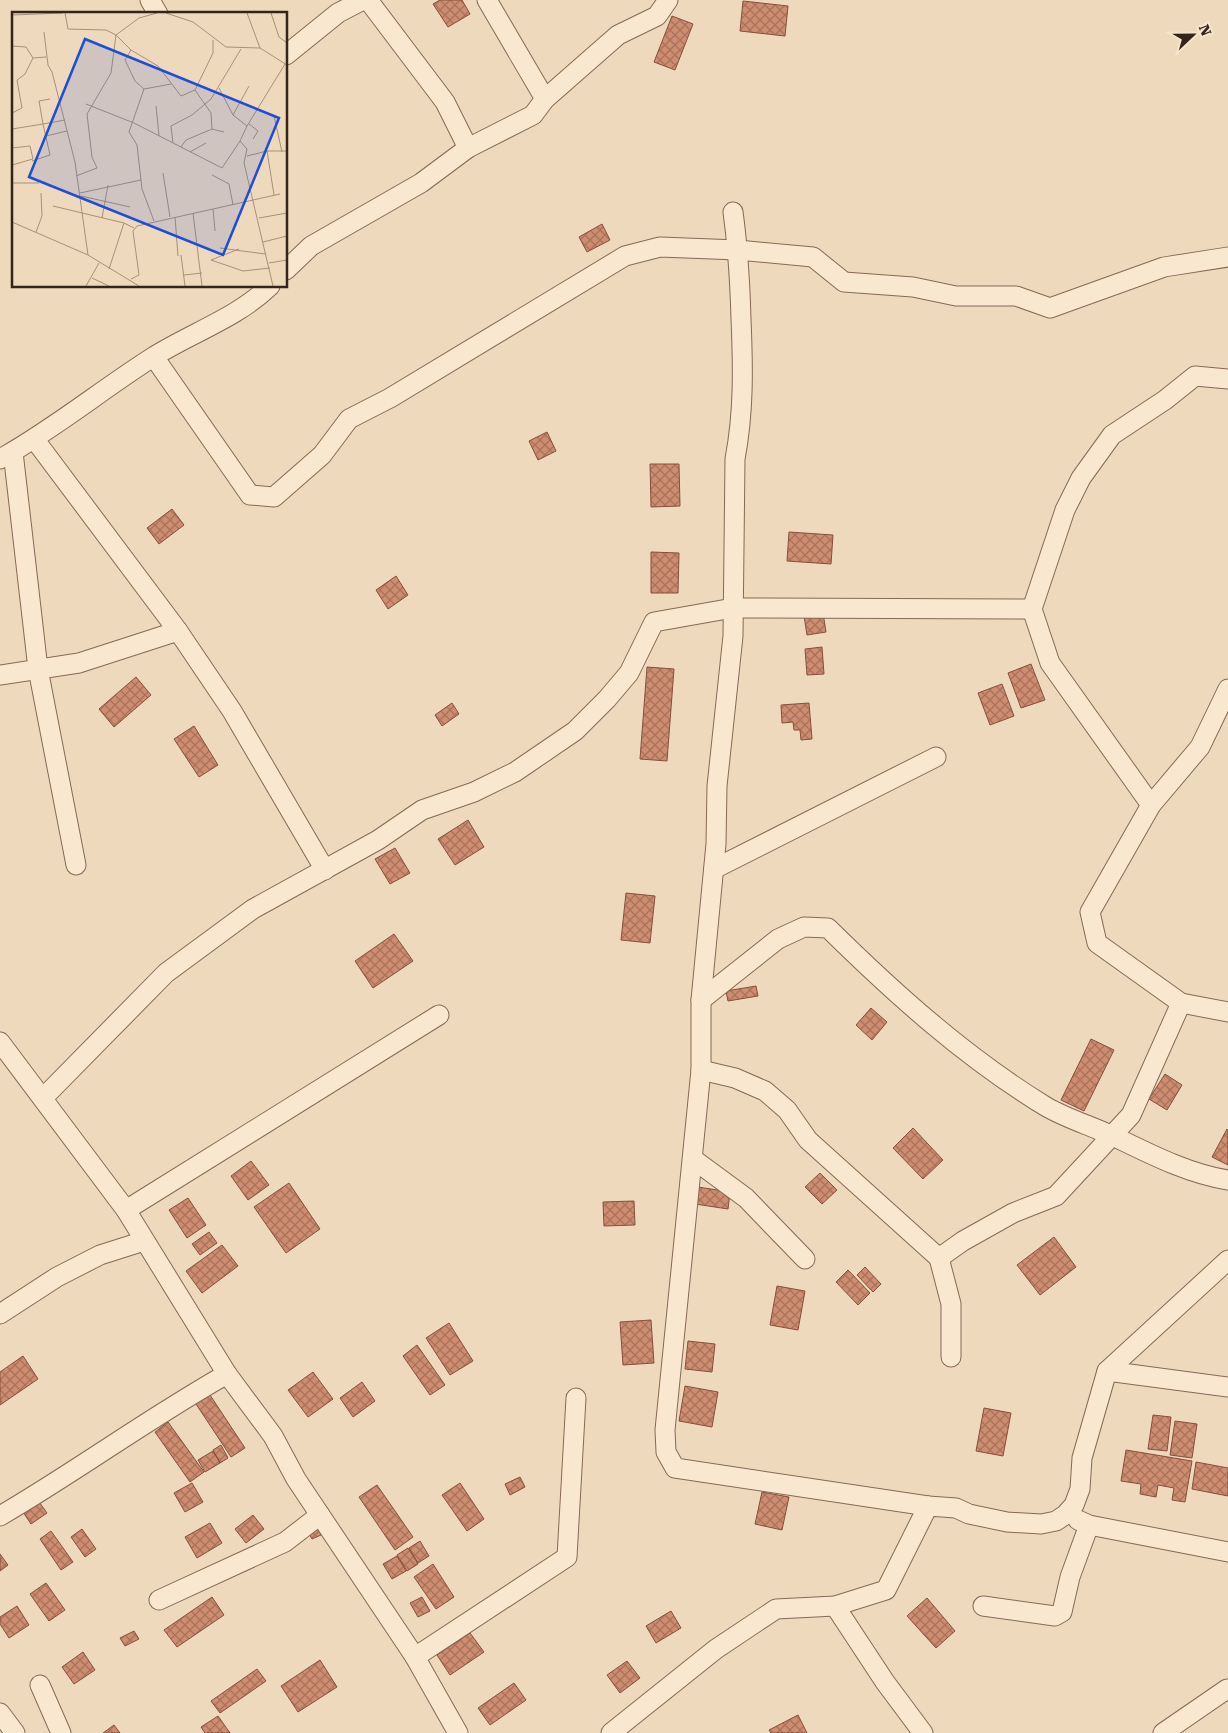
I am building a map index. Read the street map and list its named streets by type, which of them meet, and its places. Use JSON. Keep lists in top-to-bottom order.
{
  "north": "right"
}
